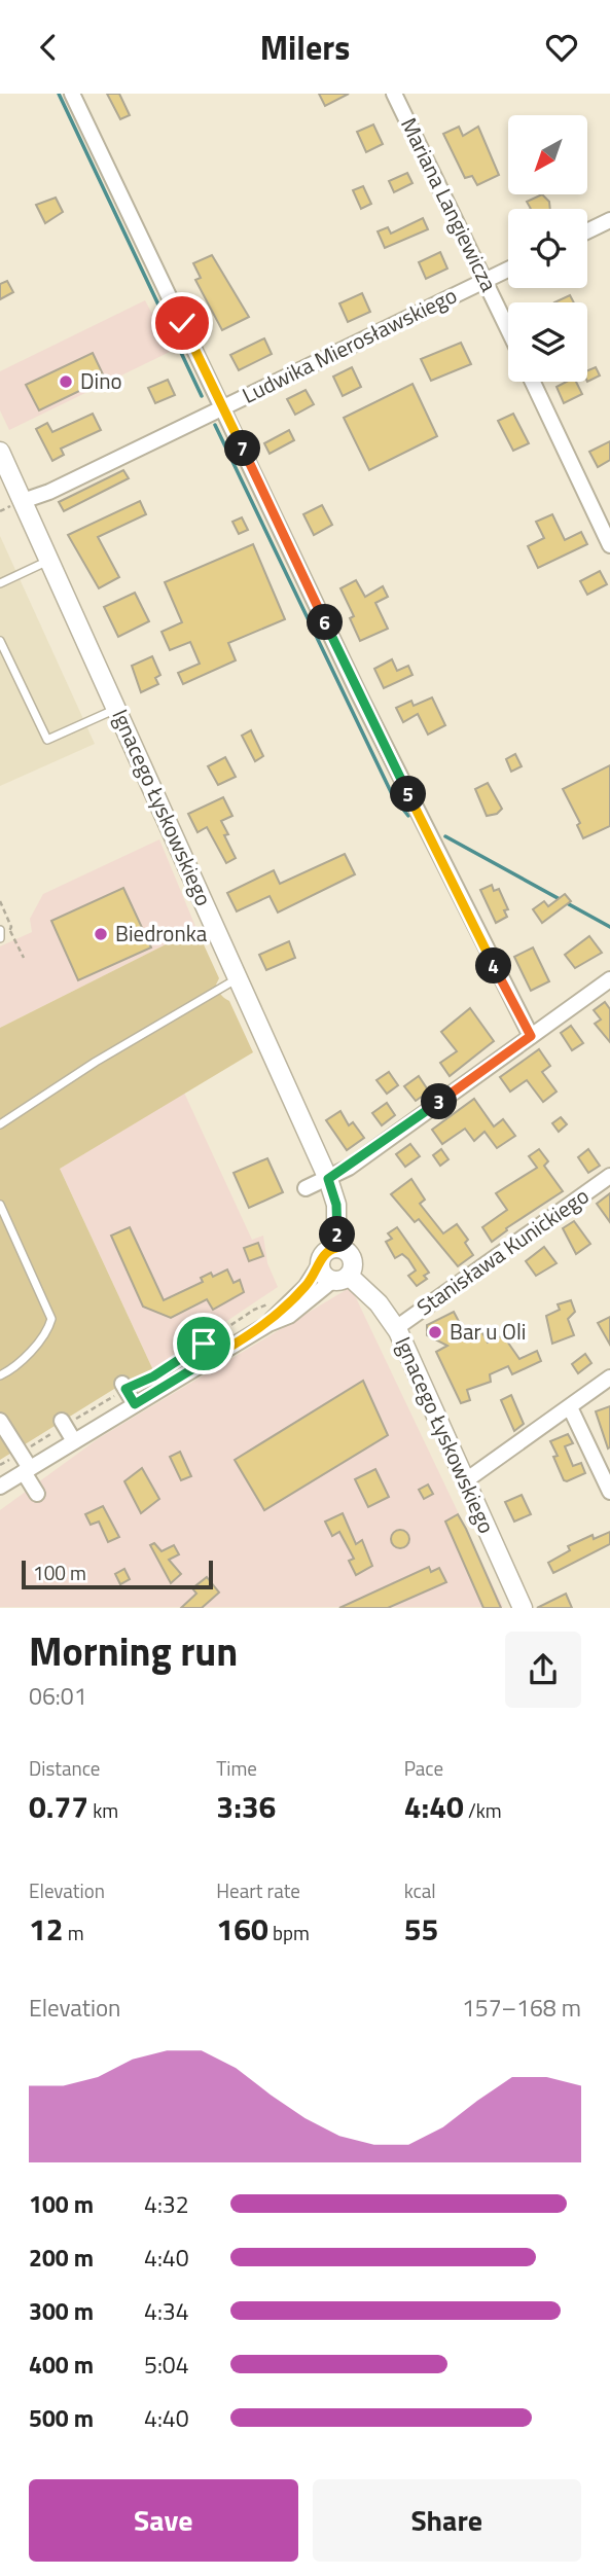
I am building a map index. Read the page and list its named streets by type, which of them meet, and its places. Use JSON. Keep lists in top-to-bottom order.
{
  "streets": {
    "street": [
      "Mariana Langiewicza",
      "Ludwika Mierosławskiego",
      "Ignacego Łyskowskiego",
      "Stanisława Kunickiego"
    ]
  },
  "crossings": [
    ["Mariana Langiewicza", "Ludwika Mierosławskiego"],
    ["Ludwika Mierosławskiego", "Ignacego Łyskowskiego"],
    ["Ignacego Łyskowskiego", "Stanisława Kunickiego"]
  ],
  "places": ["Dino", "Biedronka", "Bar u Oli"],
  "scale_bar": "100 m",
  "north": "bottom left",
  "page": {
    "header": "Milers",
    "pins": [
      "7",
      "6",
      "5",
      "4",
      "3",
      "2"
    ],
    "scale": "100 m",
    "heading": ["Morning run", "06:01"],
    "stats": [
      ["Distance", "0.77 km"],
      ["Time", "3:36"],
      ["Pace", "4:40 /km"],
      ["Elevation", "12 m"],
      ["Heart rate", "160 bpm"],
      ["kcal", "55"]
    ],
    "chart": ["Elevation", "157–168 m"],
    "list": [
      {
        "name": "100 m",
        "note": "4:32"
      },
      {
        "name": "200 m",
        "note": "4:40"
      },
      {
        "name": "300 m",
        "note": "4:34"
      },
      {
        "name": "400 m",
        "note": "5:04"
      },
      {
        "name": "500 m",
        "note": "4:40"
      }
    ],
    "buttons": ["Save", "Share"]
  }
}
